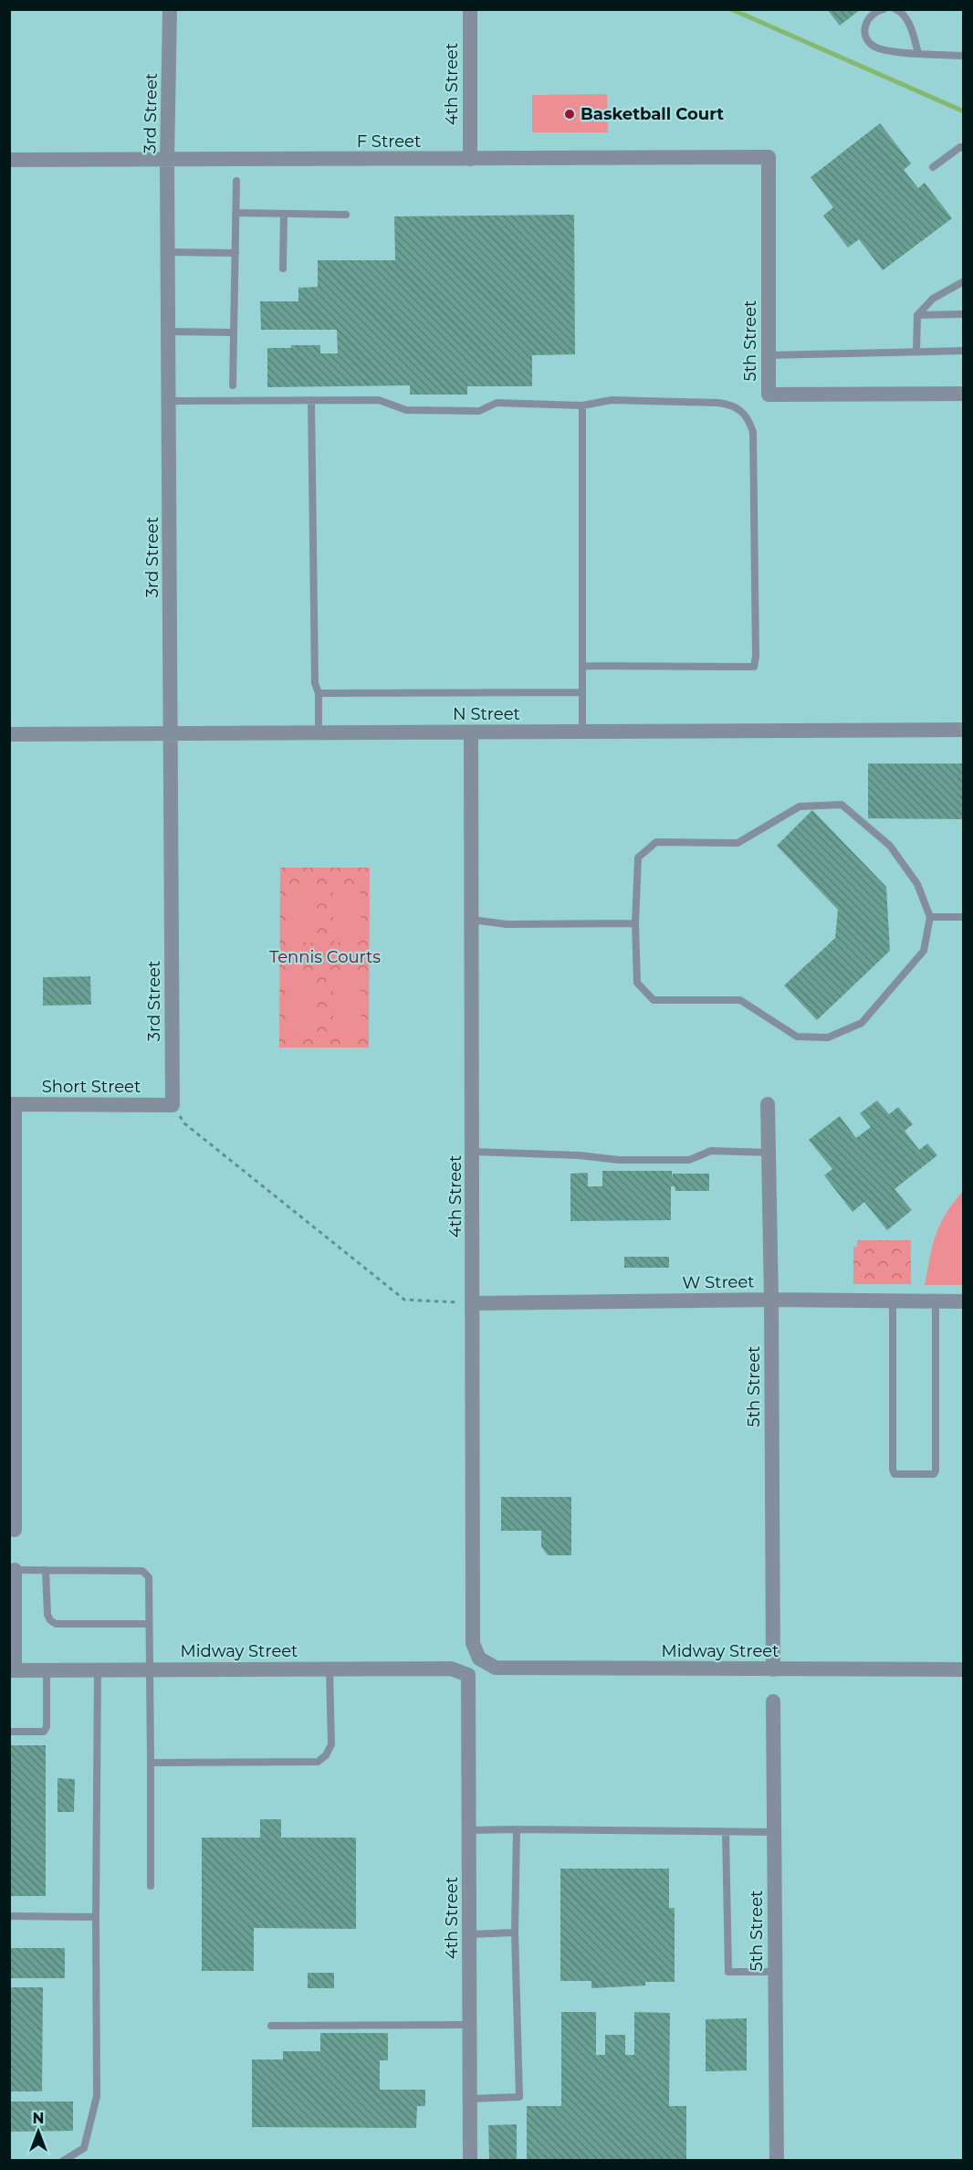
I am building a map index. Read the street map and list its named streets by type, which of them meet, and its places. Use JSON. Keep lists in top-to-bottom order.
{
  "streets": {
    "street": [
      "4th Street",
      "3rd Street",
      "F Street",
      "5th Street",
      "N Street",
      "Short Street",
      "W Street",
      "Midway Street"
    ]
  },
  "crossings": [
    ["4th Street", "F Street"],
    ["4th Street", "N Street"],
    ["4th Street", "W Street"],
    ["4th Street", "Midway Street"],
    ["3rd Street", "F Street"],
    ["3rd Street", "N Street"],
    ["3rd Street", "Short Street"],
    ["F Street", "5th Street"],
    ["5th Street", "W Street"],
    ["5th Street", "Midway Street"]
  ],
  "parks": ["Tennis Courts"],
  "places": ["Basketball Court"],
  "north": "top"
}
